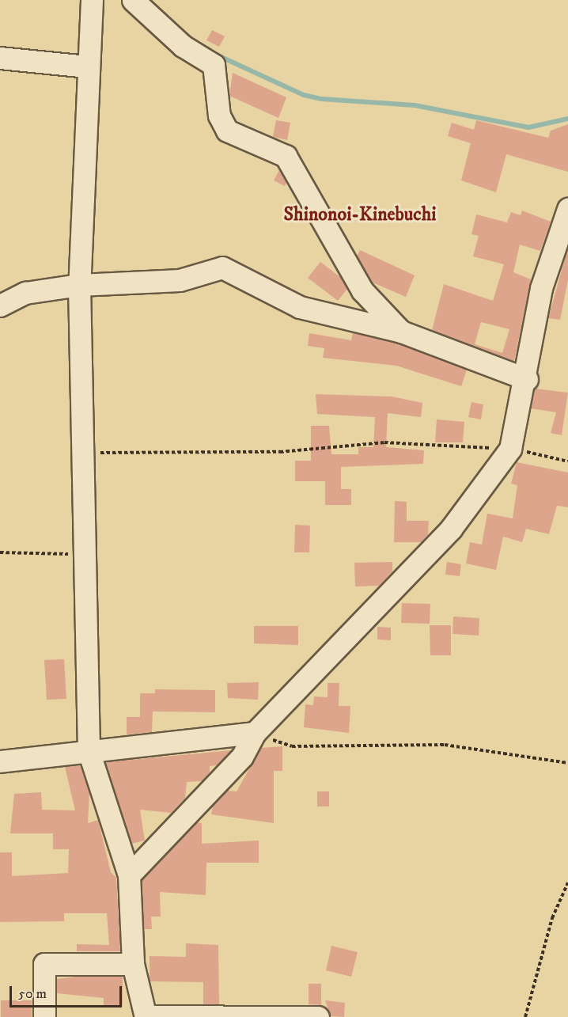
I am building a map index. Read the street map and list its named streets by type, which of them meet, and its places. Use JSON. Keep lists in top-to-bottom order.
{
  "districts": ["Shinonoi-Kinebuchi"],
  "scale_bar": "50 m"
}
